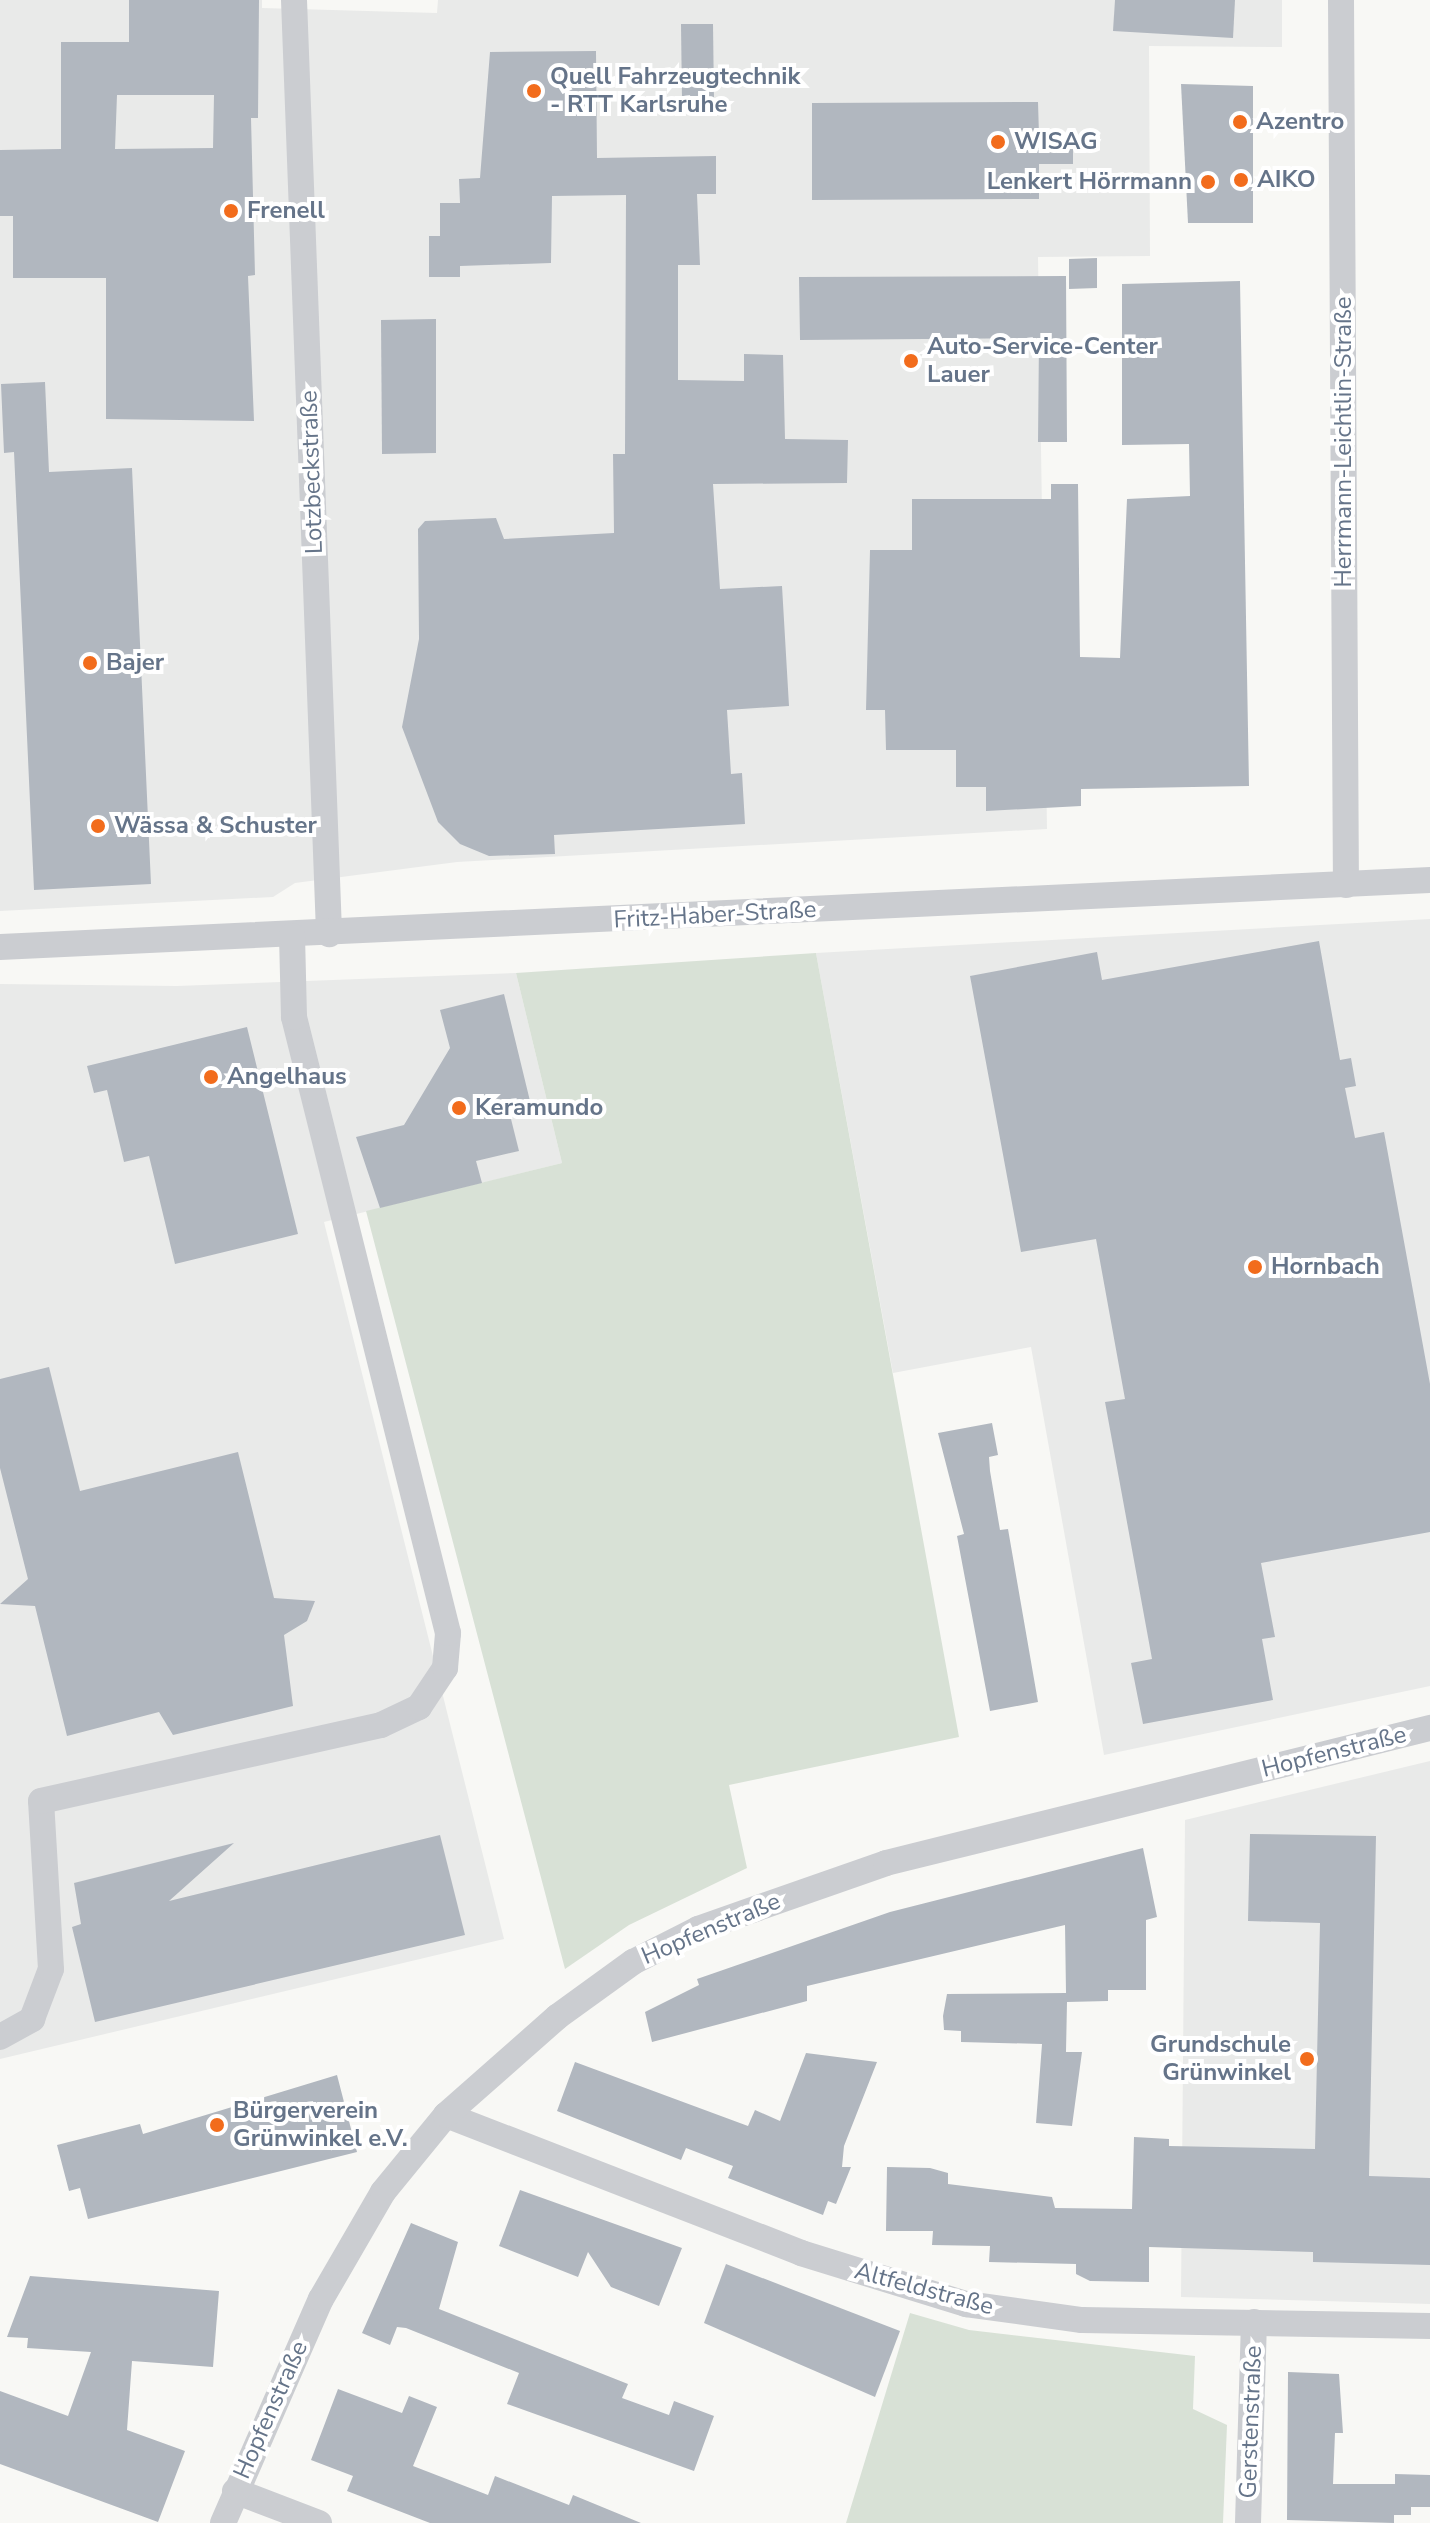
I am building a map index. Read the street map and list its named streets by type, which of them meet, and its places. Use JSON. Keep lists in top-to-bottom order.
{
  "streets": {
    "street": [
      "Herrmann-Leichtlin-Straße",
      "Lotzbeckstraße",
      "Fritz-Haber-Straße",
      "Hopfenstraße",
      "Altfeldstraße",
      "Gerstenstraße"
    ]
  },
  "crossings": [
    ["Herrmann-Leichtlin-Straße", "Fritz-Haber-Straße"],
    ["Lotzbeckstraße", "Fritz-Haber-Straße"],
    ["Hopfenstraße", "Altfeldstraße"],
    ["Altfeldstraße", "Gerstenstraße"]
  ],
  "places": [
    "Quell Fahrzeugtechnik - RTT Karlsruhe",
    "Azentro",
    "WISAG",
    "AIKO",
    "Lenkert Hörrmann",
    "Frenell",
    "Auto-Service-Center Lauer",
    "Bajer",
    "Wässa & Schuster",
    "Angelhaus",
    "Keramundo",
    "Hornbach",
    "Grundschule Grünwinkel",
    "Bürgerverein Grünwinkel e.V."
  ]
}
